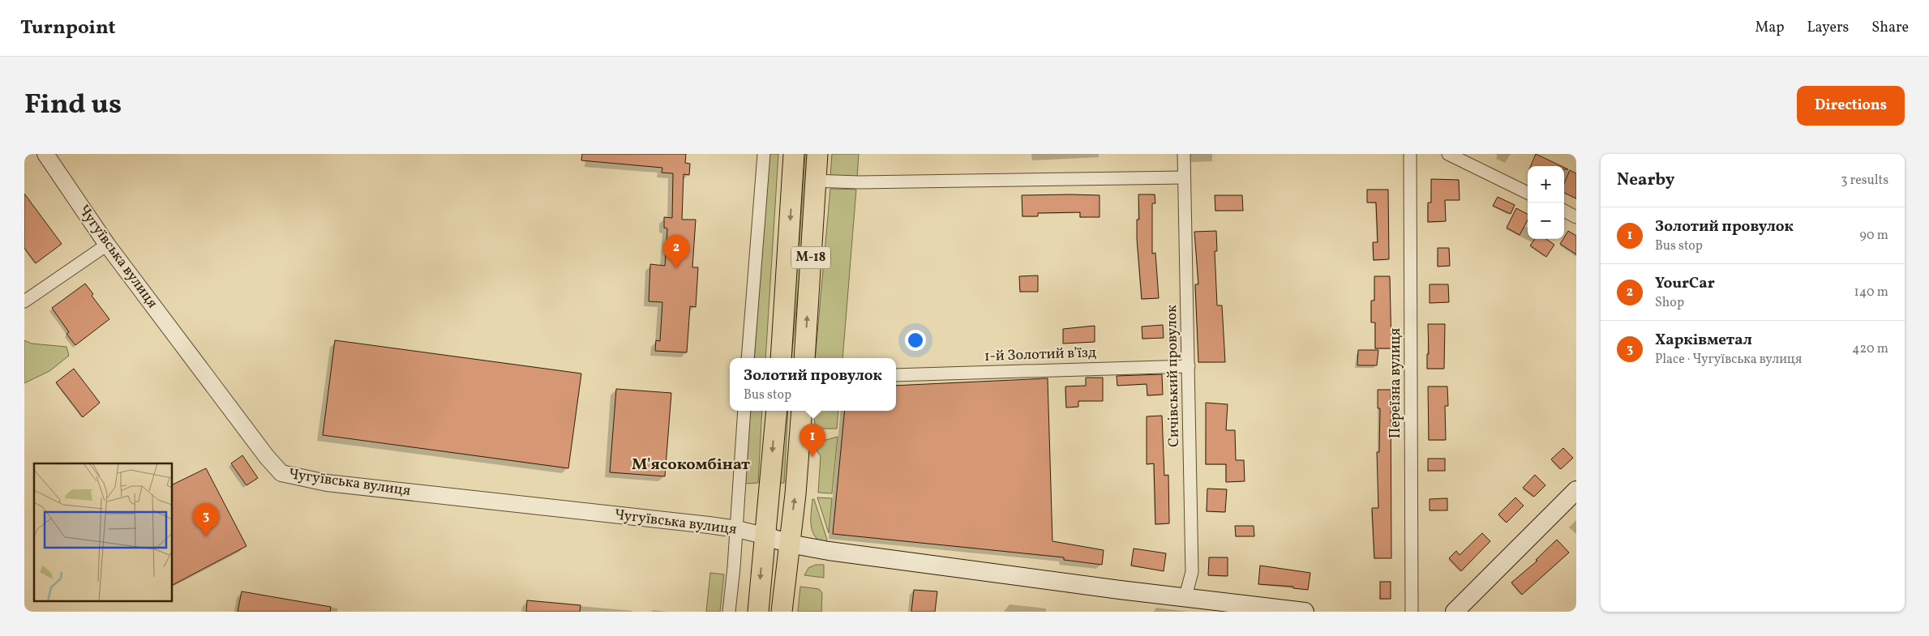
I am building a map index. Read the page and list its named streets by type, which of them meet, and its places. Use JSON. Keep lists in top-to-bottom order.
{
  "streets": {
    "main road": ["М-18"],
    "street": [
      "Чугуївська вулиця",
      "1-й Золотий в’їзд",
      "Сичівський провулок",
      "Переїзна вулиця"
    ]
  },
  "crossings": [
    ["1-й Золотий в’їзд", "Сичівський провулок"]
  ],
  "districts": ["М'ясокомбінат"],
  "page": {
    "header": "Turnpoint",
    "nav": ["Map", "Layers", "Share"],
    "title": "Find us",
    "buttons": "Directions",
    "heading": ["Nearby", "3 results"],
    "map_buttons": ["+", "−"],
    "list": [
      {
        "mark": "1",
        "name": "Золотий провулок",
        "note": "Bus stop",
        "value": "90 m"
      },
      {
        "mark": "2",
        "name": "YourCar",
        "note": "Shop",
        "value": "140 m"
      },
      {
        "mark": "3",
        "name": "Харківметал",
        "note": "Place · Чугуївська вулиця",
        "value": "420 m"
      }
    ],
    "pins": ["2", "1", "3"],
    "popup": ["Золотий провулок", "Bus stop"]
  }
}
